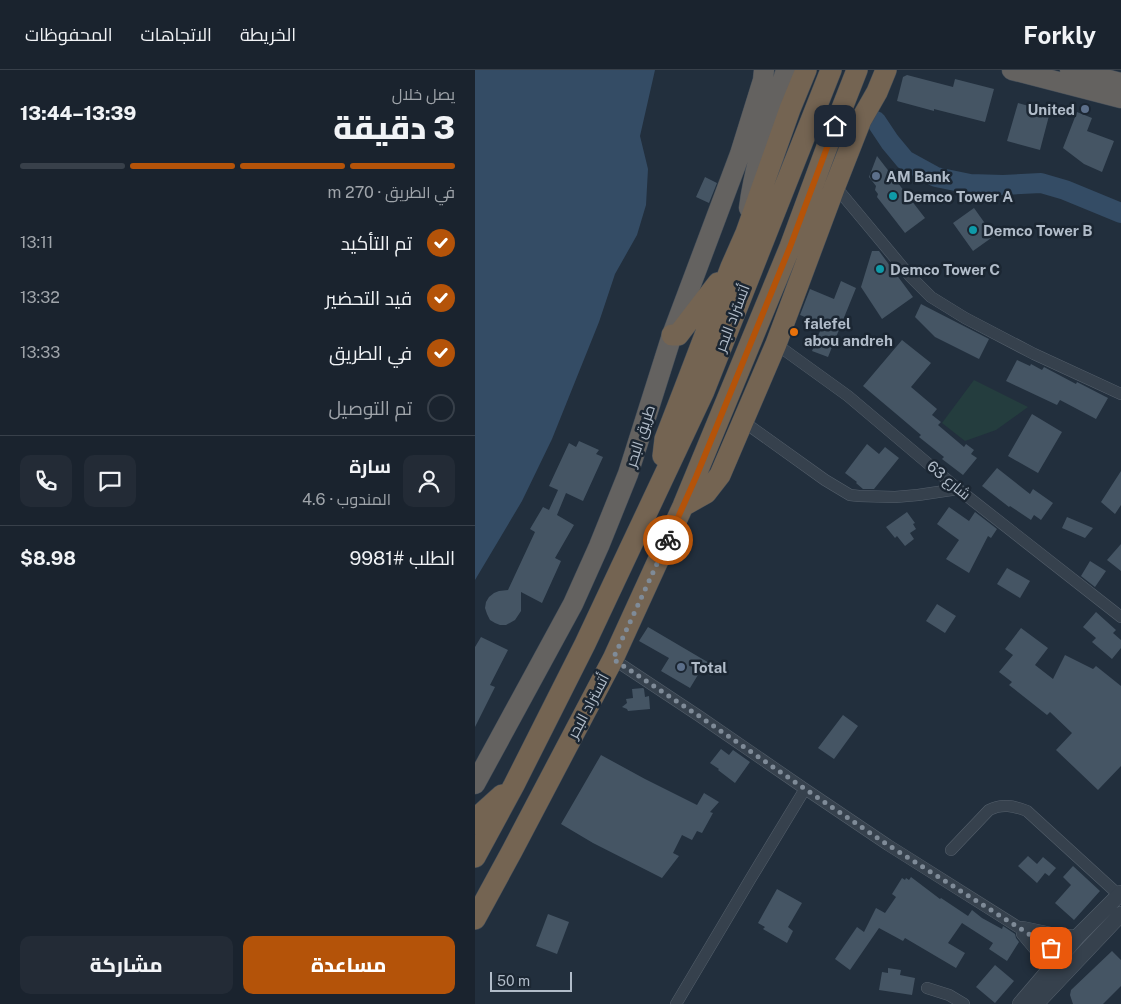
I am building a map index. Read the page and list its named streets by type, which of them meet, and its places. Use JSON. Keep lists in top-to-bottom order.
{
  "streets": {
    "highway": ["أتستراد البحر", "طريق البحر"],
    "street": ["شارع 63"]
  },
  "places": [
    "United",
    "AM Bank",
    "Demco Tower A",
    "Demco Tower B",
    "Demco Tower C",
    "falefel abou andreh",
    "Total"
  ],
  "scale_bar": "50 m",
  "page": {
    "header": "Forkly",
    "nav": ["الخريطة", "الاتجاهات", "المحفوظات"],
    "heading": ["3 دقيقة", "يصل خلال", "13:39–13:44"],
    "panel": [
      "سارة",
      "المندوب · 4.6",
      "الطلب #9981",
      "$8.98"
    ],
    "bar": "في الطريق · 270 m",
    "list": [
      ["تم التأكيد", "13:11"],
      ["قيد التحضير", "13:32"],
      ["في الطريق", "13:33"],
      "تم التوصيل"
    ],
    "buttons": ["مساعدة", "مشاركة"],
    "scale": "50 m"
  }
}
